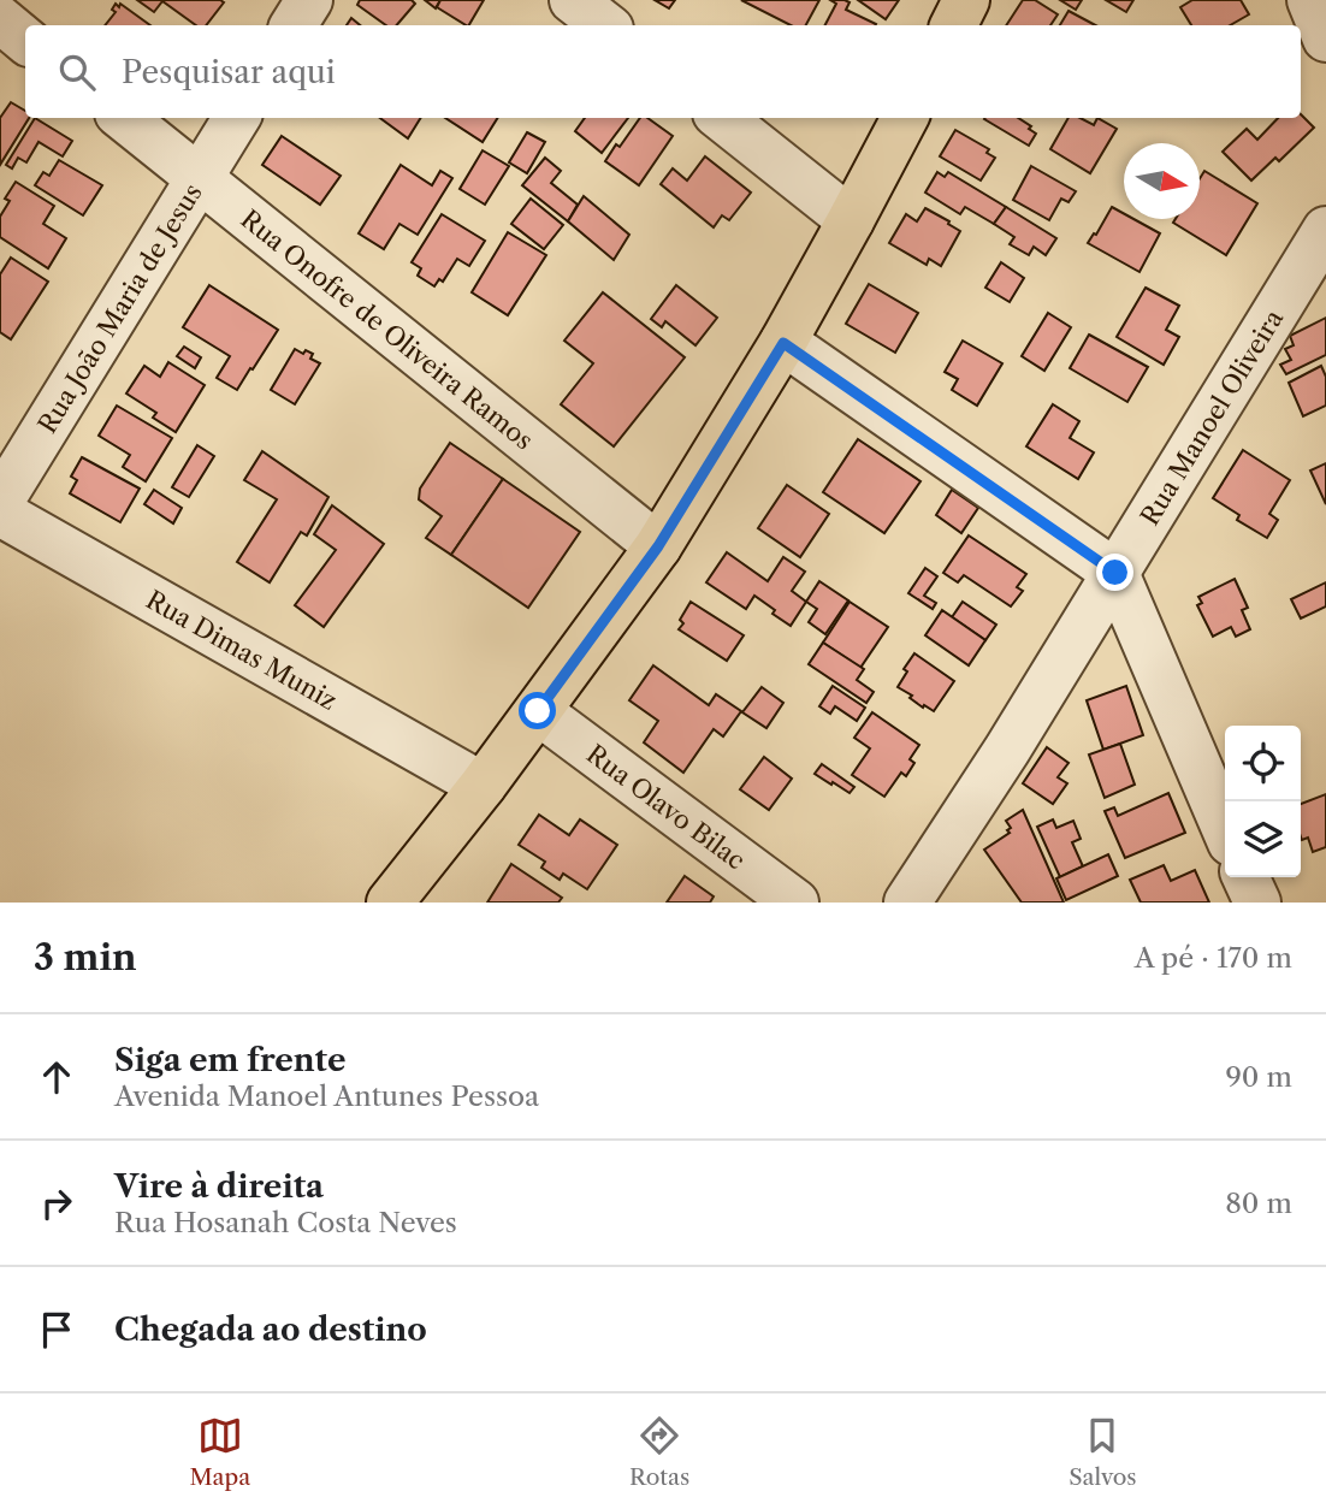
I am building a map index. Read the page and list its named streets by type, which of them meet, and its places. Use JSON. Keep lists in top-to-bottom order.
{
  "streets": {
    "street": [
      "Rua João Maria de Jesus",
      "Rua Onofre de Oliveira Ramos",
      "Rua Manoel Oliveira",
      "Rua Dimas Muniz",
      "Rua Olavo Bilac"
    ]
  },
  "crossings": [
    ["Rua João Maria de Jesus", "Rua Onofre de Oliveira Ramos"]
  ],
  "north": "right",
  "page": {
    "search": "Pesquisar aqui",
    "heading": ["3 min", "A pé · 170 m"],
    "list": [
      ["Siga em frente", "Avenida Manoel Antunes Pessoa", "90 m"],
      ["Vire à direita", "Rua Hosanah Costa Neves", "80 m"],
      "Chegada ao destino"
    ],
    "nav": ["Mapa", "Rotas", "Salvos"]
  }
}
